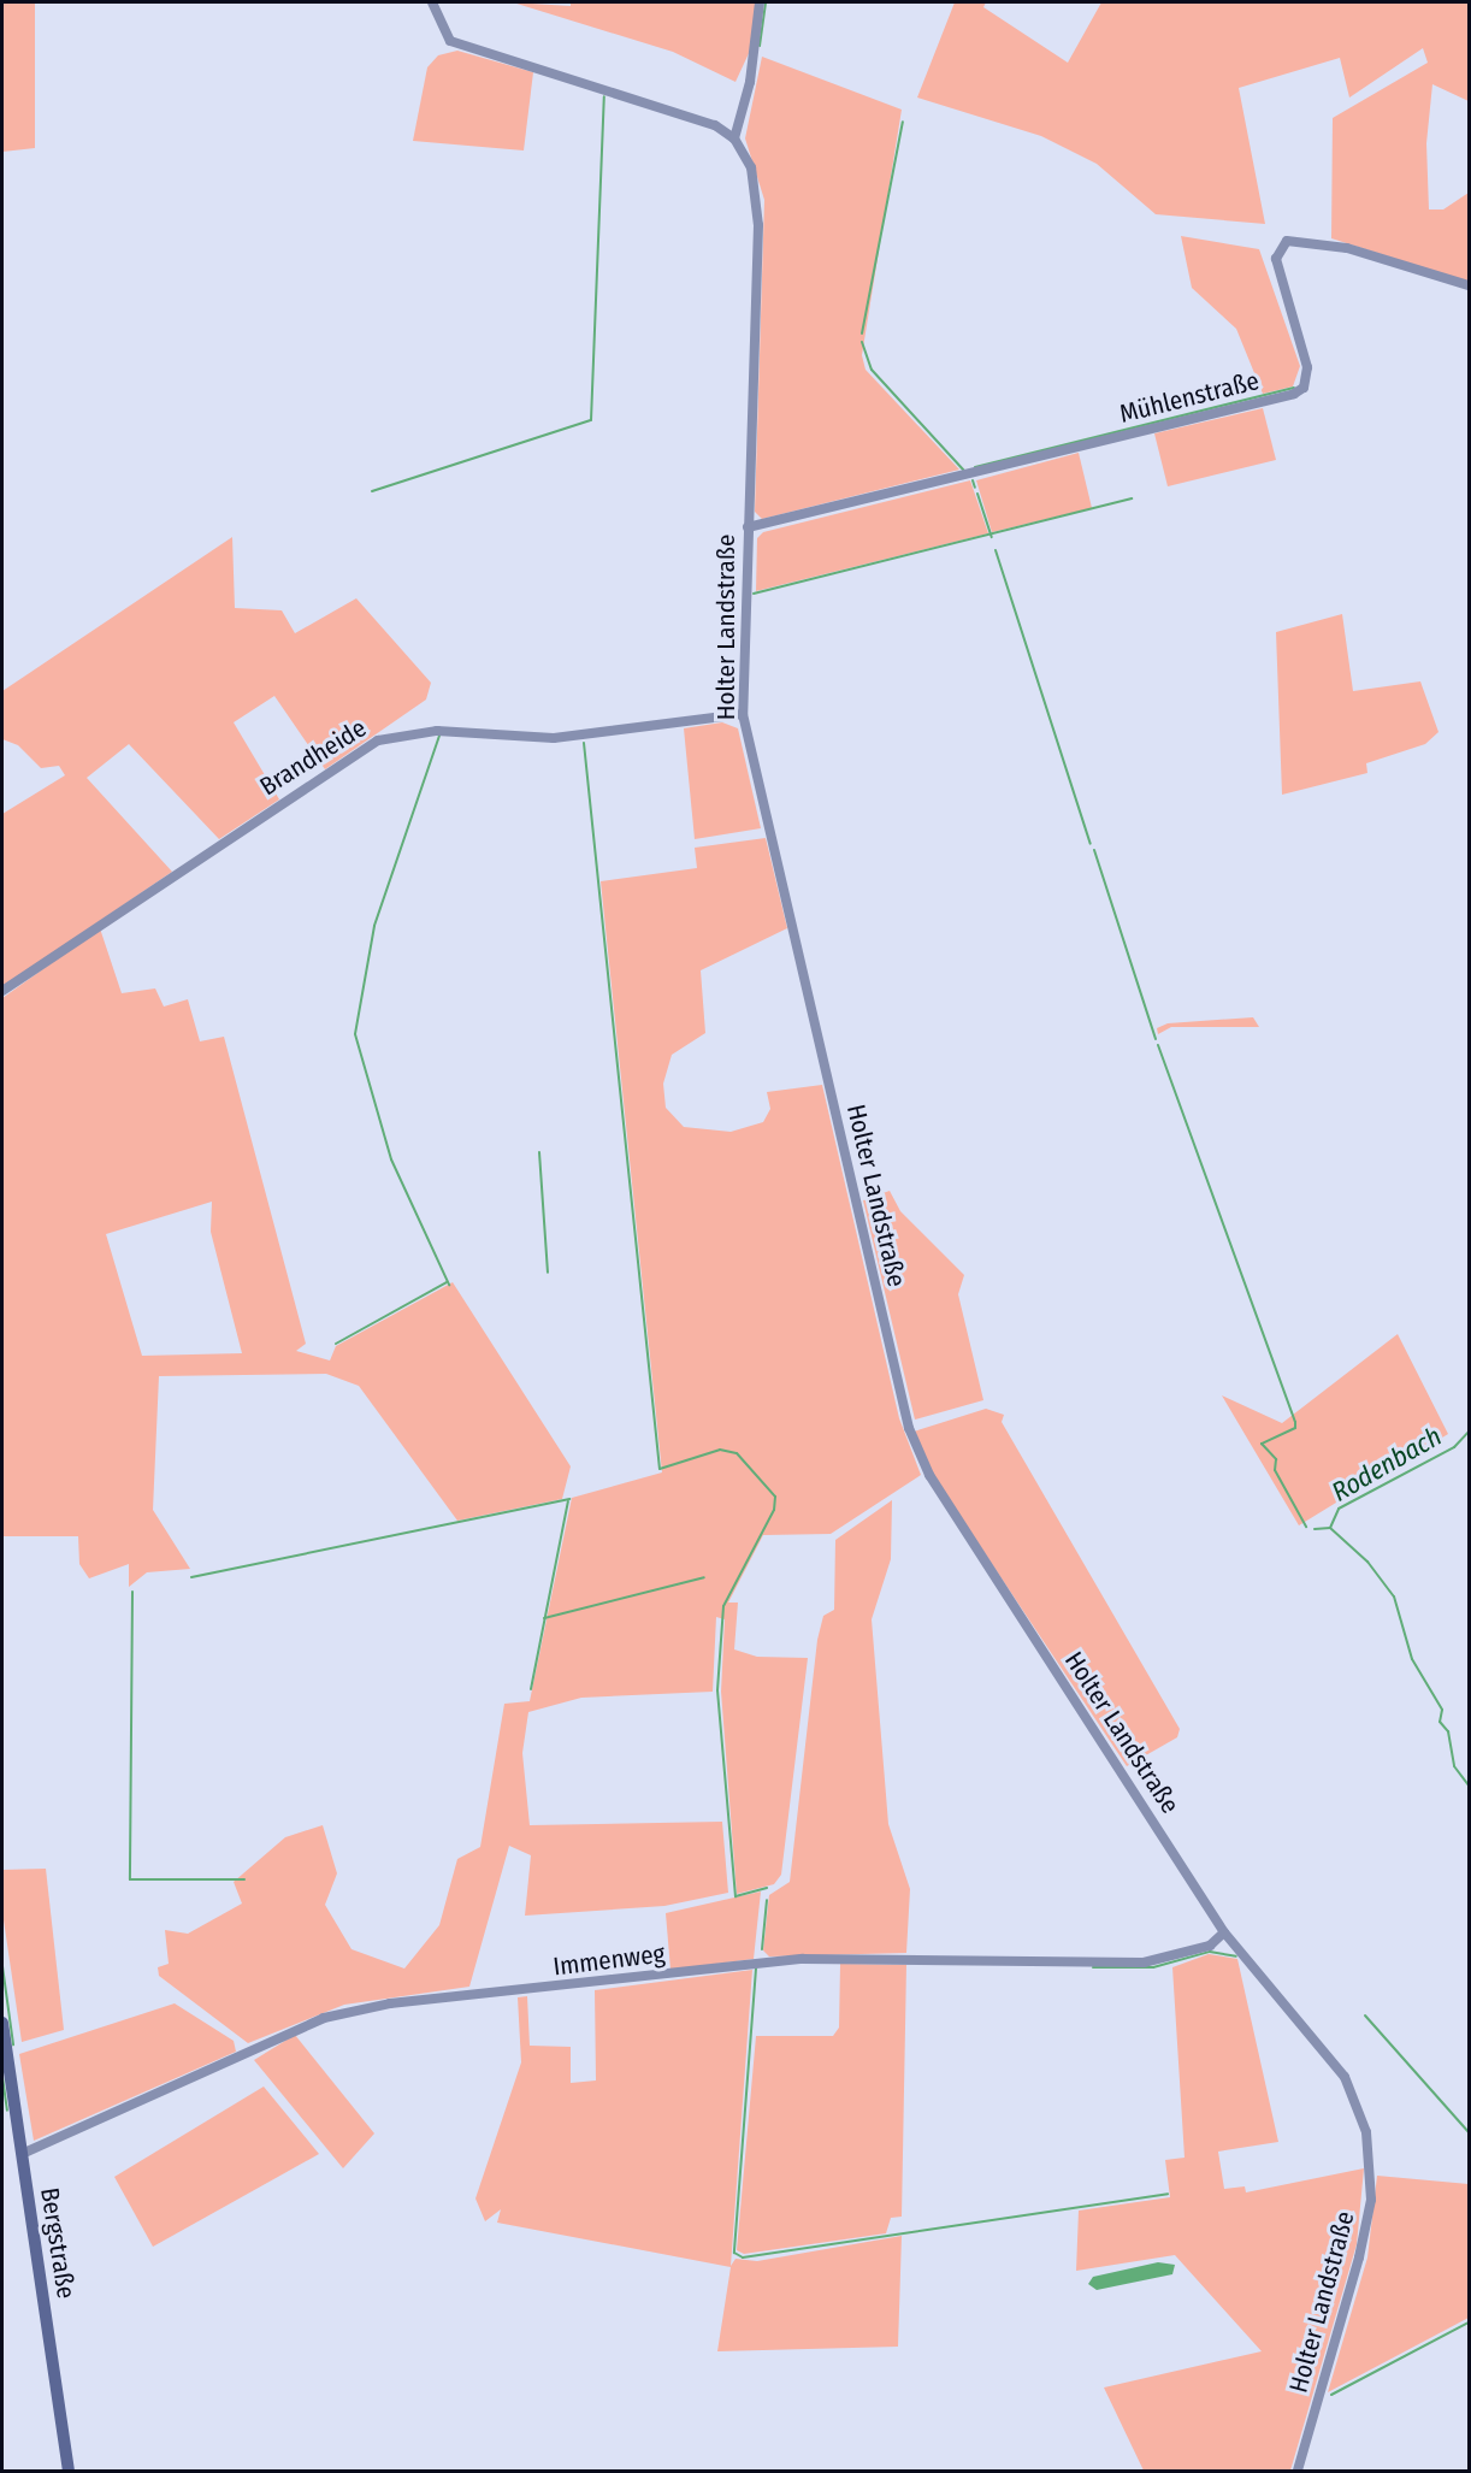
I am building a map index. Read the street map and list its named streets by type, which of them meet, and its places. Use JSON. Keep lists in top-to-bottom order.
{
  "streets": {
    "street": [
      "Mühlenstraße",
      "Holter Landstraße",
      "Brandheide",
      "Immenweg",
      "Bergstraße"
    ]
  },
  "crossings": [
    ["Mühlenstraße", "Holter Landstraße"],
    ["Holter Landstraße", "Brandheide"],
    ["Holter Landstraße", "Immenweg"],
    ["Immenweg", "Bergstraße"]
  ],
  "water": ["Rodenbach"]
}
